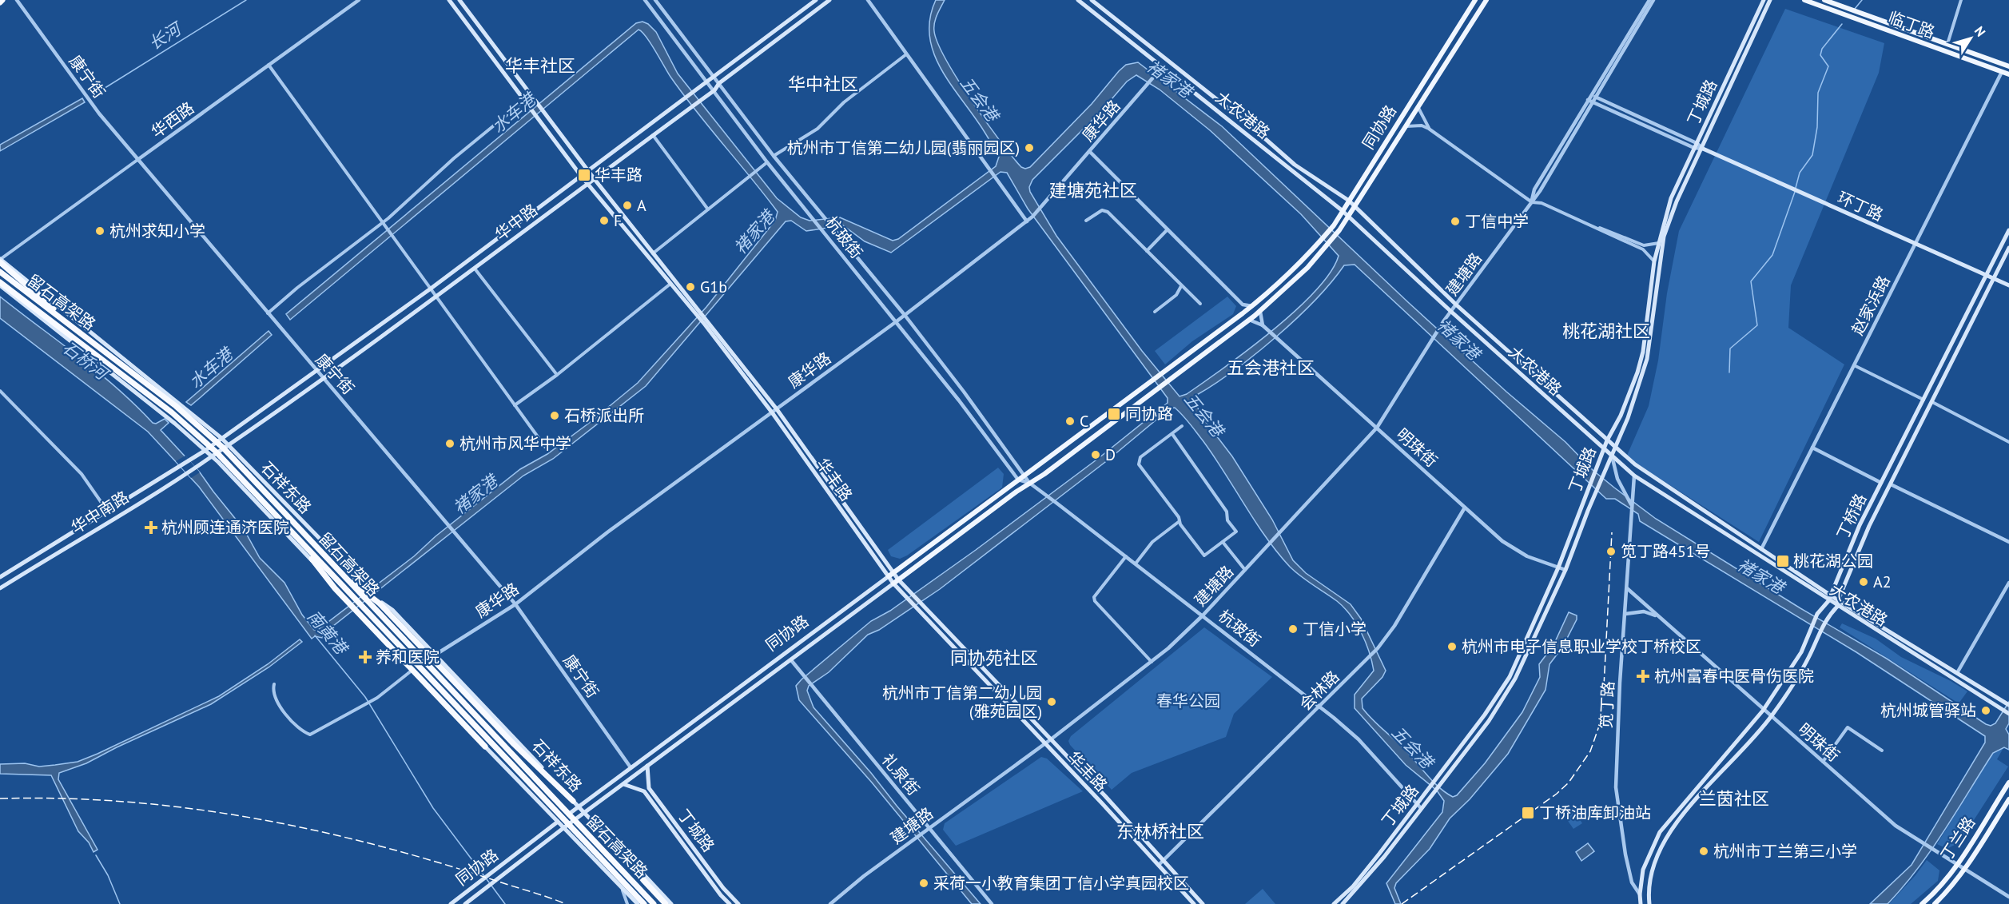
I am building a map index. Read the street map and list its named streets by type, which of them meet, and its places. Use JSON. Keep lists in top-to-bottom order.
{
  "streets": {
    "highway": ["留石高架路"],
    "main road": [
      "临丁路",
      "丁城路",
      "大农港路",
      "同协路",
      "环丁路",
      "华中路",
      "华丰路",
      "石祥东路",
      "华中南路",
      "丁桥路",
      "笕丁路",
      "丁兰路"
    ],
    "street": [
      "康宁街",
      "华西路",
      "康华路",
      "杭玻街",
      "建塘路",
      "赵家浜路",
      "明珠街",
      "会林路",
      "礼泉街"
    ]
  },
  "crossings": [
    ["临丁路", "赵家浜路"],
    ["康宁街", "华西路"],
    ["康宁街", "康华路"],
    ["康宁街", "同协路"],
    ["康宁街", "华中路"],
    ["丁城路", "大农港路"],
    ["丁城路", "同协路"],
    ["丁城路", "环丁路"],
    ["丁城路", "杭玻街"],
    ["丁城路", "明珠街"],
    ["大农港路", "康华路"],
    ["大农港路", "同协路"],
    ["大农港路", "建塘路"],
    ["大农港路", "赵家浜路"],
    ["大农港路", "丁桥路"],
    ["大农港路", "笕丁路"],
    ["华西路", "石祥东路"],
    ["康华路", "杭玻街"],
    ["康华路", "华丰路"],
    ["康华路", "石祥东路"],
    ["同协路", "杭玻街"],
    ["同协路", "明珠街"],
    ["同协路", "华丰路"],
    ["同协路", "石祥东路"],
    ["同协路", "礼泉街"],
    ["环丁路", "建塘路"],
    ["环丁路", "赵家浜路"],
    ["环丁路", "丁桥路"],
    ["华中路", "杭玻街"],
    ["华中路", "华丰路"],
    ["华中路", "石祥东路"],
    ["华中路", "华中南路"],
    ["杭玻街", "建塘路"],
    ["杭玻街", "会林路"],
    ["建塘路", "明珠街"],
    ["建塘路", "华丰路"],
    ["建塘路", "礼泉街"],
    ["明珠街", "丁桥路"],
    ["明珠街", "会林路"],
    ["明珠街", "笕丁路"],
    ["明珠街", "丁兰路"],
    ["华丰路", "会林路"],
    ["石祥东路", "华中南路"],
    ["丁桥路", "笕丁路"]
  ],
  "districts": [
    "华丰社区",
    "华中社区",
    "建塘苑社区",
    "桃花湖社区",
    "五会港社区",
    "同协苑社区",
    "兰茵社区",
    "东林桥社区"
  ],
  "water": [
    "长河",
    "褚家港",
    "五会港",
    "水车港",
    "石桥河",
    "南黄港"
  ],
  "parks": ["春华公园"],
  "places": {
    "other": [
      "杭州市丁信第二幼儿园(翡丽园区)",
      "A",
      "F",
      "丁信中学",
      "杭州求知小学",
      "G1b",
      "石桥派出所",
      "C",
      "杭州市风华中学",
      "D",
      "笕丁路451号",
      "A2",
      "丁信小学",
      "杭州市电子信息职业学校丁桥校区",
      "杭州市丁信第二幼儿园 (雅苑园区)",
      "杭州城管驿站",
      "杭州市丁兰第三小学",
      "采荷一小教育集团丁信小学真园校区"
    ],
    "transit": [
      "华丰路",
      "同协路",
      "桃花湖公园",
      "丁桥油库卸油站"
    ],
    "health": ["杭州顾连通济医院", "养和医院", "杭州富春中医骨伤医院"]
  },
  "north": "top right"
}
